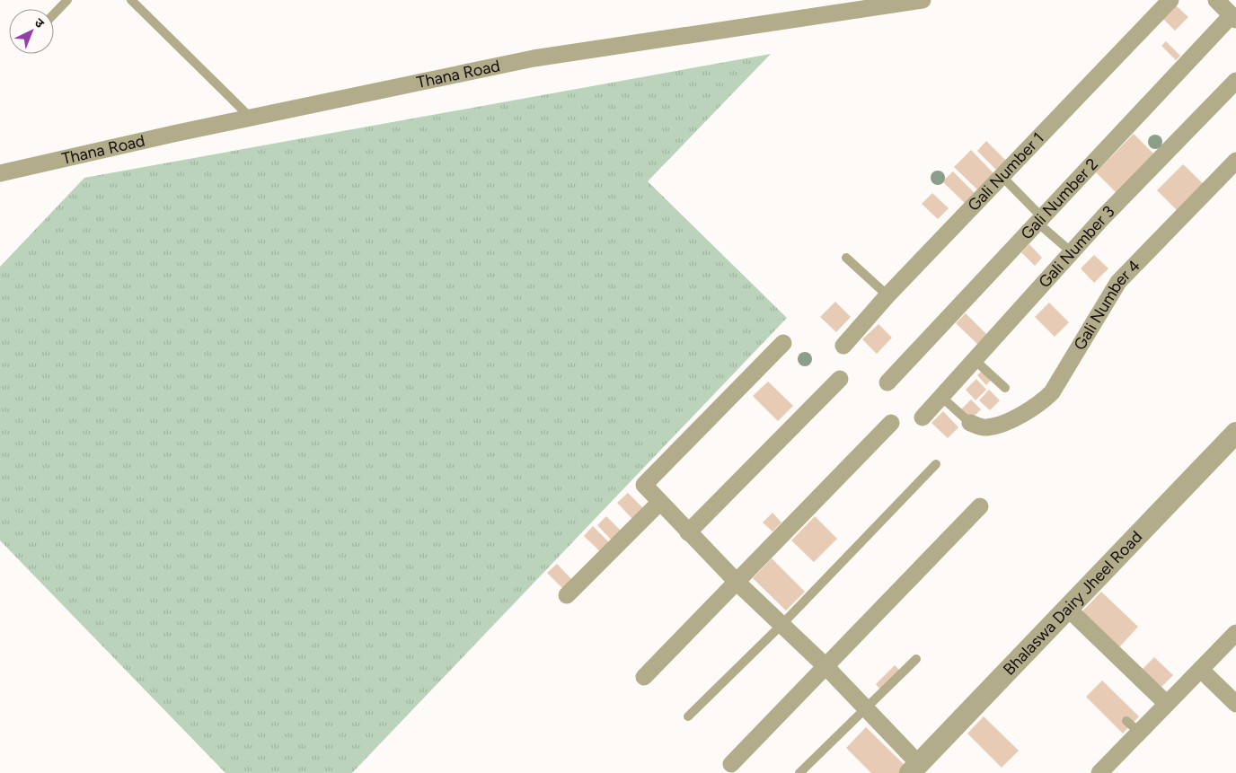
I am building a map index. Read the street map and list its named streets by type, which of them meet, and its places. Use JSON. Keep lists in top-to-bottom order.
{
  "streets": {
    "street": [
      "Thana Road",
      "Gali Number 1",
      "Gali Number 2",
      "Gali Number 3",
      "Gali Number 4",
      "Bhalaswa Dairy Jheel Road"
    ]
  },
  "north": "top right"
}
